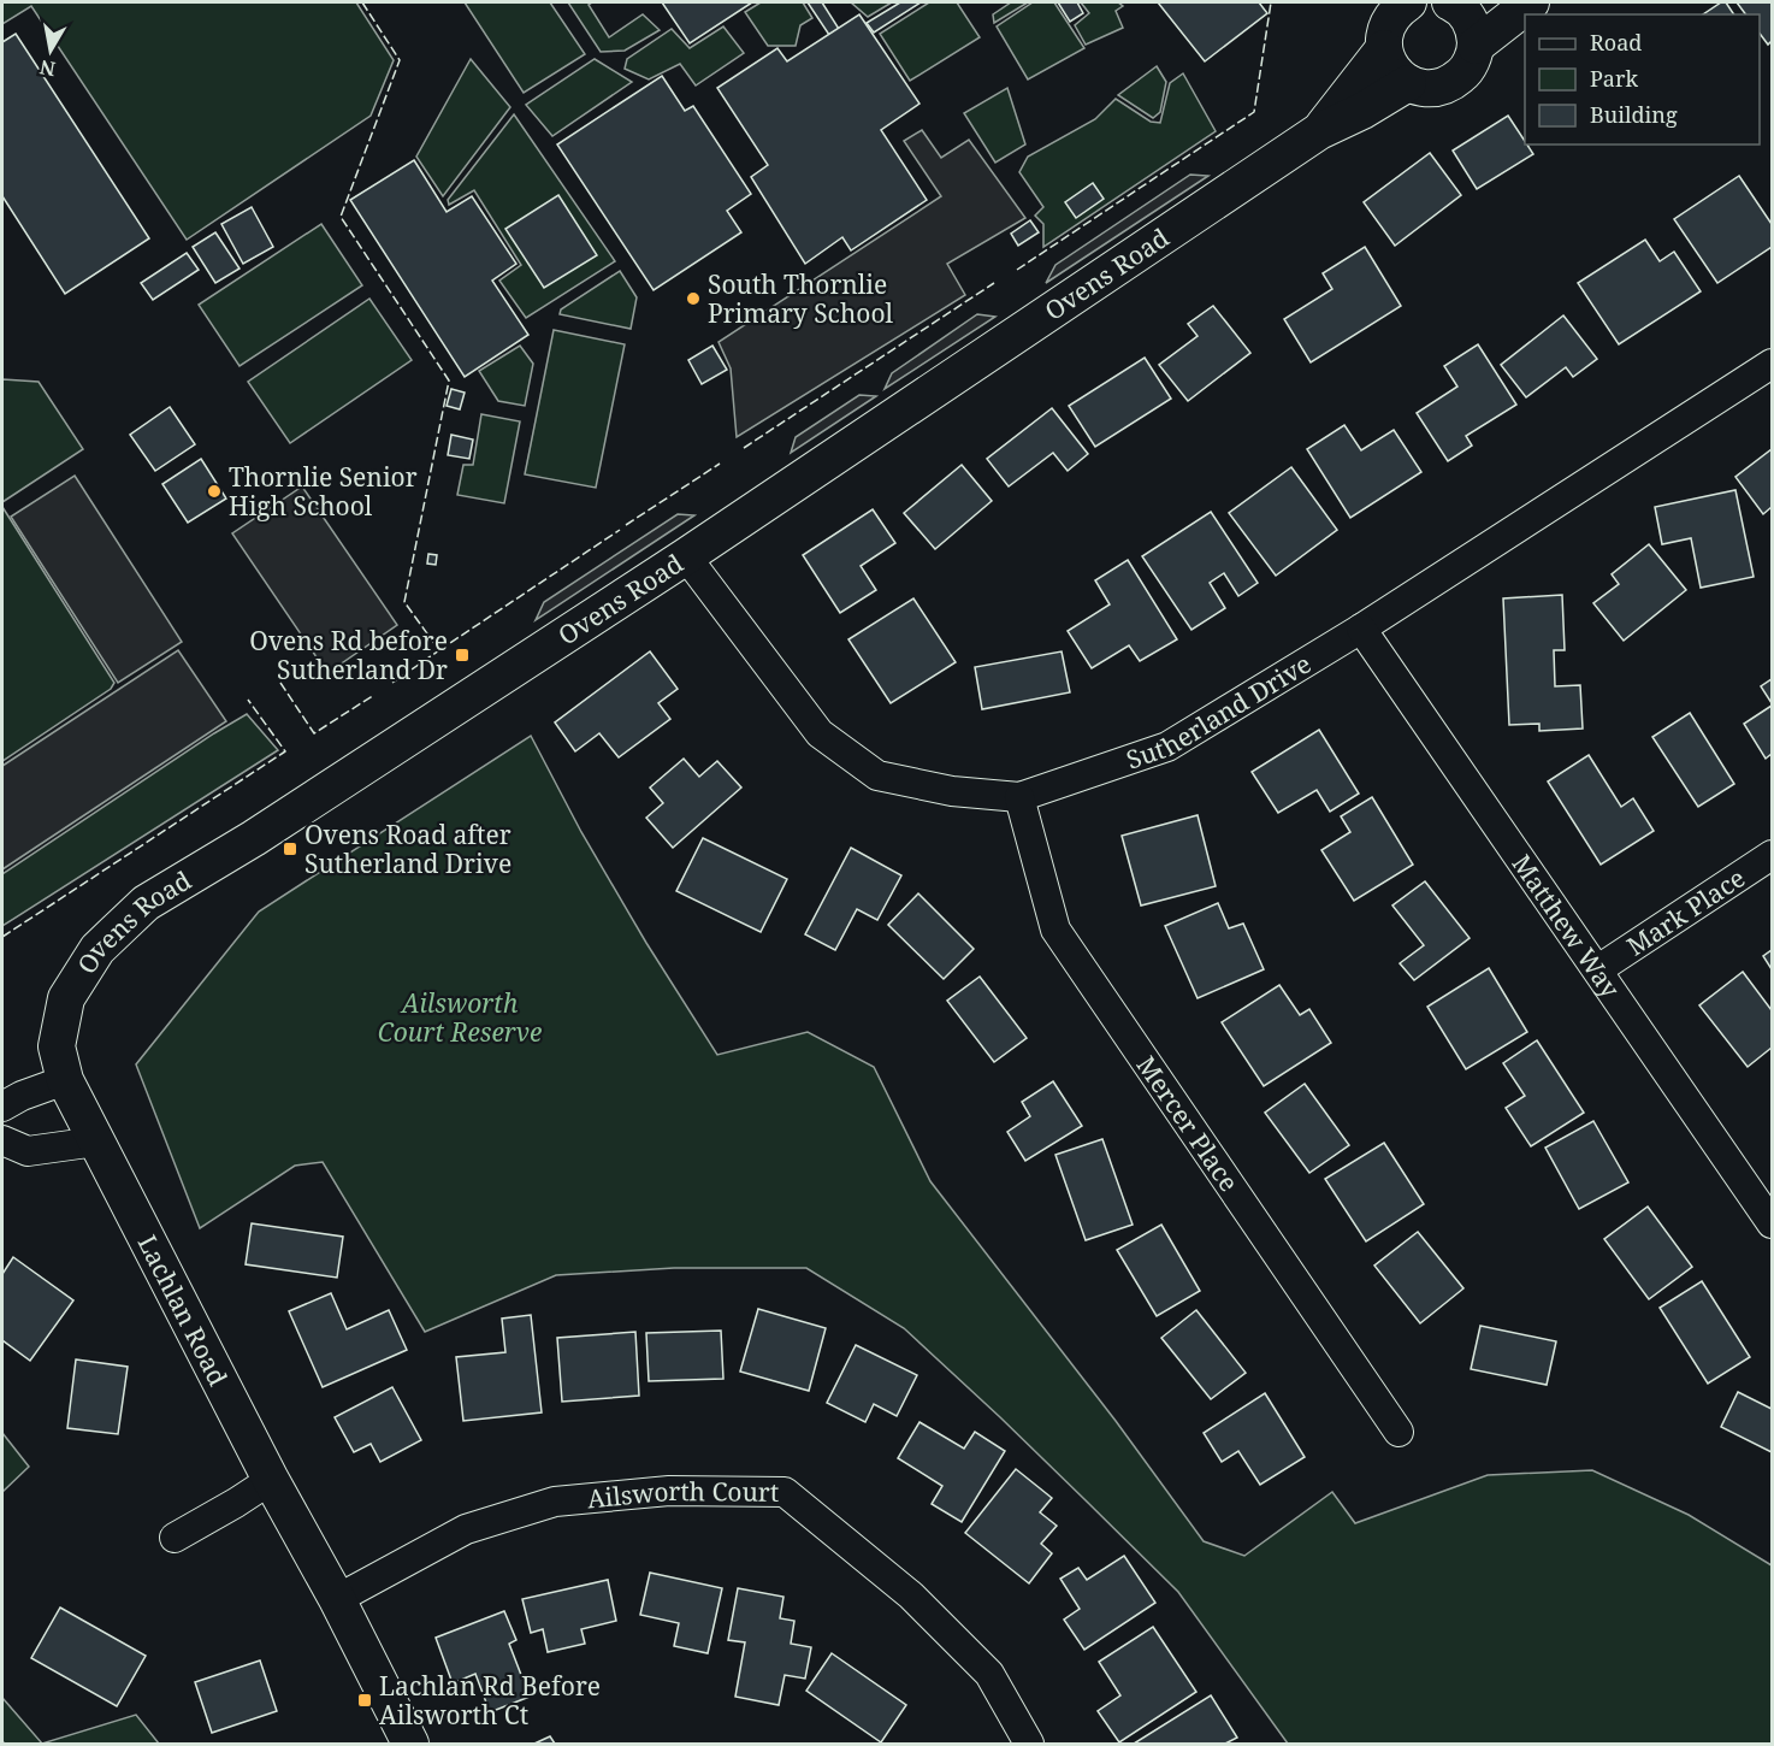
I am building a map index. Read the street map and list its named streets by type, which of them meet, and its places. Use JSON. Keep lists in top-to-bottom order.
{
  "streets": {
    "street": [
      "Ovens Road",
      "Sutherland Drive",
      "Mark Place",
      "Matthew Way",
      "Mercer Place",
      "Lachlan Road",
      "Ailsworth Court"
    ]
  },
  "crossings": [
    ["Ovens Road", "Sutherland Drive"],
    ["Ovens Road", "Lachlan Road"],
    ["Sutherland Drive", "Matthew Way"],
    ["Sutherland Drive", "Mercer Place"],
    ["Mark Place", "Matthew Way"],
    ["Lachlan Road", "Ailsworth Court"]
  ],
  "parks": ["Ailsworth Court Reserve"],
  "places": {
    "other": ["South Thornlie Primary School", "Thornlie Senior High School"],
    "transit": ["Ovens Rd before Sutherland Dr", "Ovens Road after Sutherland Drive", "Lachlan Rd Before Ailsworth Ct"]
  },
  "legend": ["Road", "Park", "Building"],
  "north": "bottom"
}
